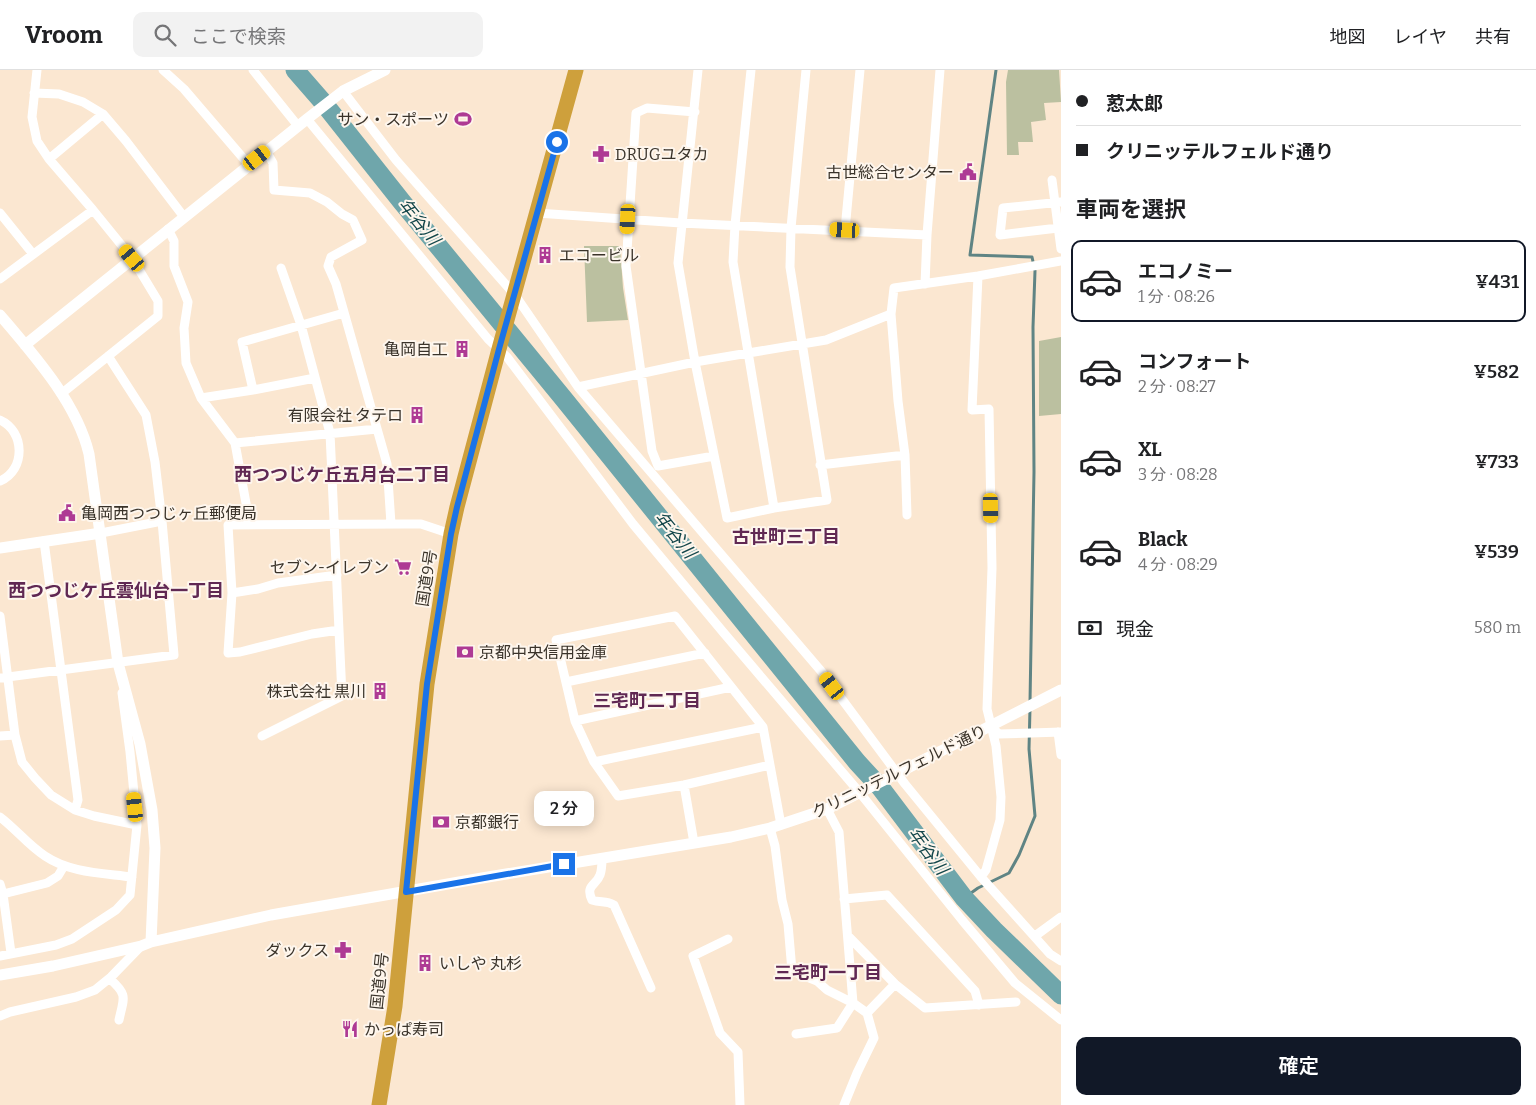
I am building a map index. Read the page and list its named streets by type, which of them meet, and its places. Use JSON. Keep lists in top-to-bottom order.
{
  "streets": {
    "highway": ["国道9号"],
    "street": ["クリニッテルフェルド通り"]
  },
  "crossings": [
    ["国道9号", "クリニッテルフェルド通り"]
  ],
  "districts": [
    "西つつじケ丘五月台二丁目",
    "古世町三丁目",
    "西つつじケ丘雲仙台一丁目",
    "三宅町二丁目",
    "三宅町一丁目"
  ],
  "water": ["年谷川"],
  "places": {
    "sports": ["サン・スポーツ"],
    "pharmacy": ["DRUGユタカ", "ダックス"],
    "public building": ["古世総合センター", "亀岡西つつじヶ丘郵便局"],
    "building": [
      "エコービル",
      "亀岡自工",
      "有限会社 タテロ",
      "株式会社 黒川",
      "いしや 丸杉"
    ],
    "supermarket": ["セブン-イレブン"],
    "bank": ["京都中央信用金庫", "京都銀行"],
    "restaurant": ["かっぱ寿司"]
  },
  "page": {
    "header": "Vroom",
    "search": "ここで検索",
    "nav": ["地図", "レイヤ", "共有"],
    "banner": ["荵太郎", "クリニッテルフェルド通り"],
    "heading": "車両を選択",
    "list": [
      {
        "name": "エコノミー",
        "note": "1 分 · 08:26",
        "value": "¥431"
      },
      {
        "name": "コンフォート",
        "note": "2 分 · 08:27",
        "value": "¥582"
      },
      {
        "name": "XL",
        "note": "3 分 · 08:28",
        "value": "¥733"
      },
      {
        "name": "Black",
        "note": "4 分 · 08:29",
        "value": "¥539"
      }
    ],
    "pay": ["現金", "580 m"],
    "bubble": "2 分",
    "buttons": "確定"
  }
}
